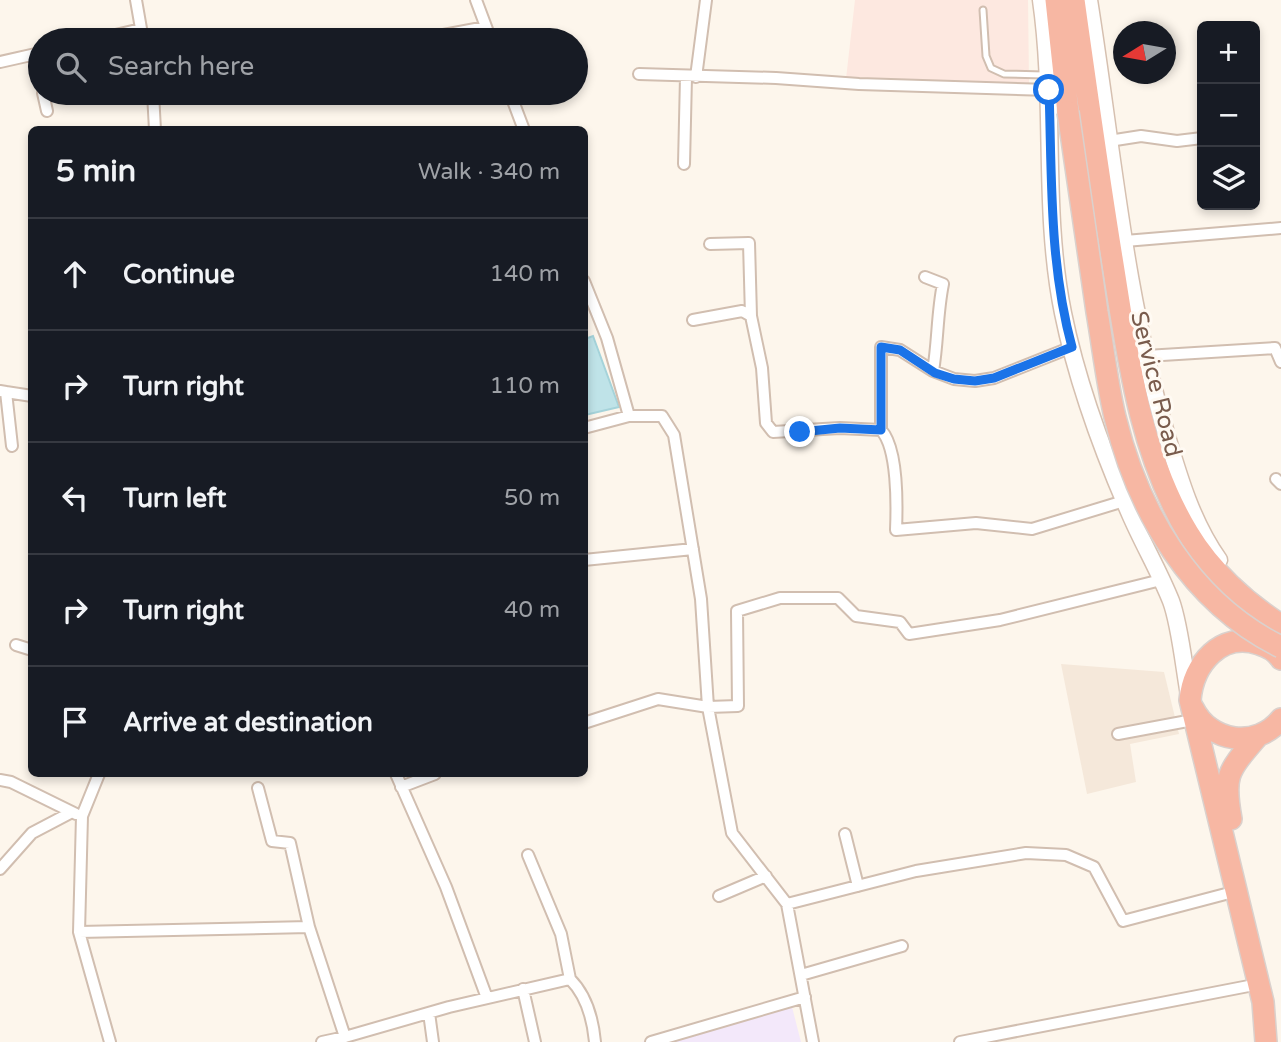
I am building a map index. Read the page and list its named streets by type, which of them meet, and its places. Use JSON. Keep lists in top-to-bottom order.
{
  "streets": {
    "street": ["Service Road"]
  },
  "north": "left",
  "page": {
    "map_buttons": ["+", "−"],
    "search": "Search here",
    "heading": ["5 min", "Walk · 340 m"],
    "list": [
      ["Continue", "140 m"],
      ["Turn right", "110 m"],
      ["Turn left", "50 m"],
      ["Turn right", "40 m"],
      "Arrive at destination"
    ]
  }
}
